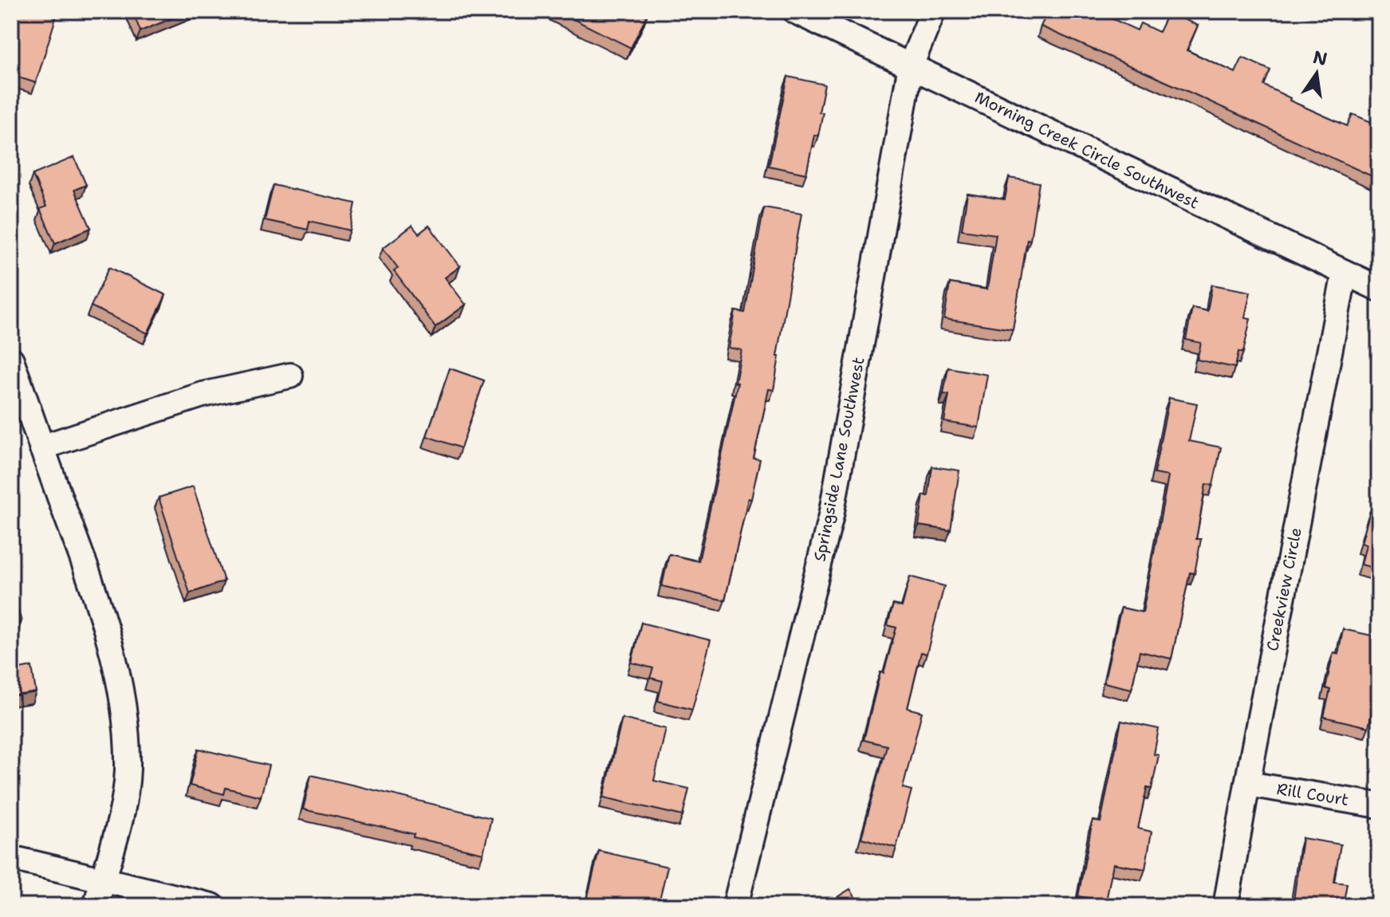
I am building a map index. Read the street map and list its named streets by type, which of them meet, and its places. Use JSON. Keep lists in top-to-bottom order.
{
  "streets": {
    "street": [
      "Morning Creek Circle Southwest",
      "Springside Lane Southwest",
      "Creekview Circle",
      "Rill Court"
    ]
  },
  "crossings": [
    ["Morning Creek Circle Southwest", "Springside Lane Southwest"],
    ["Morning Creek Circle Southwest", "Creekview Circle"],
    ["Creekview Circle", "Rill Court"]
  ],
  "north": "top"
}
